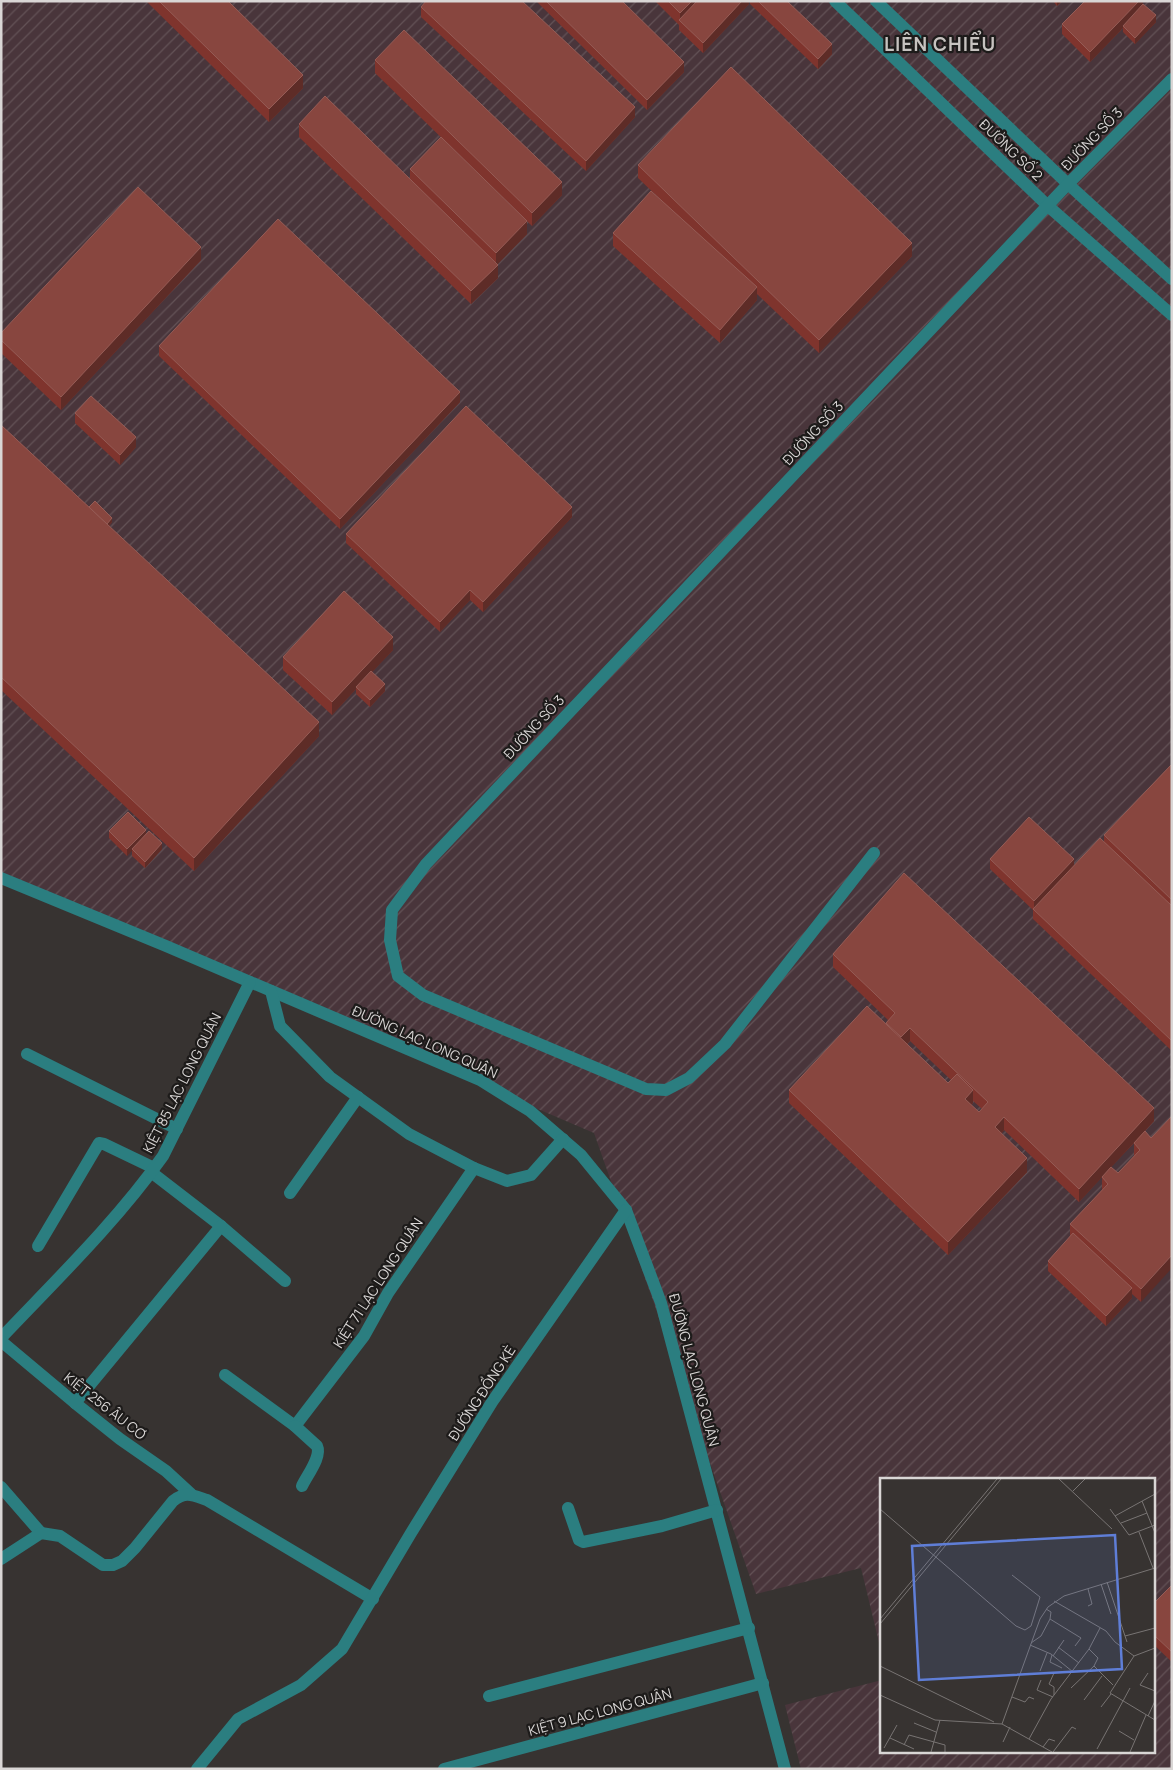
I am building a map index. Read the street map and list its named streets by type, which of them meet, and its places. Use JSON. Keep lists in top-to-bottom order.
{
  "streets": {
    "street": [
      "ĐƯỜNG SỐ 3",
      "ĐƯỜNG SỐ 2",
      "ĐƯỜNG LẠC LONG QUÂN",
      "KIỆT 85 LẠC LONG QUÂN",
      "KIỆT 71 LẠC LONG QUÂN",
      "ĐƯỜNG ĐỒNG KÈ",
      "KIỆT 256 ÂU CƠ",
      "KIỆT 9 LẠC LONG QUÂN"
    ]
  },
  "crossings": [
    ["ĐƯỜNG SỐ 3", "ĐƯỜNG SỐ 2"],
    ["ĐƯỜNG LẠC LONG QUÂN", "KIỆT 85 LẠC LONG QUÂN"],
    ["ĐƯỜNG LẠC LONG QUÂN", "ĐƯỜNG ĐỒNG KÈ"],
    ["ĐƯỜNG LẠC LONG QUÂN", "KIỆT 9 LẠC LONG QUÂN"],
    ["KIỆT 85 LẠC LONG QUÂN", "KIỆT 256 ÂU CƠ"]
  ],
  "districts": ["LIÊN CHIỂU"]
}
